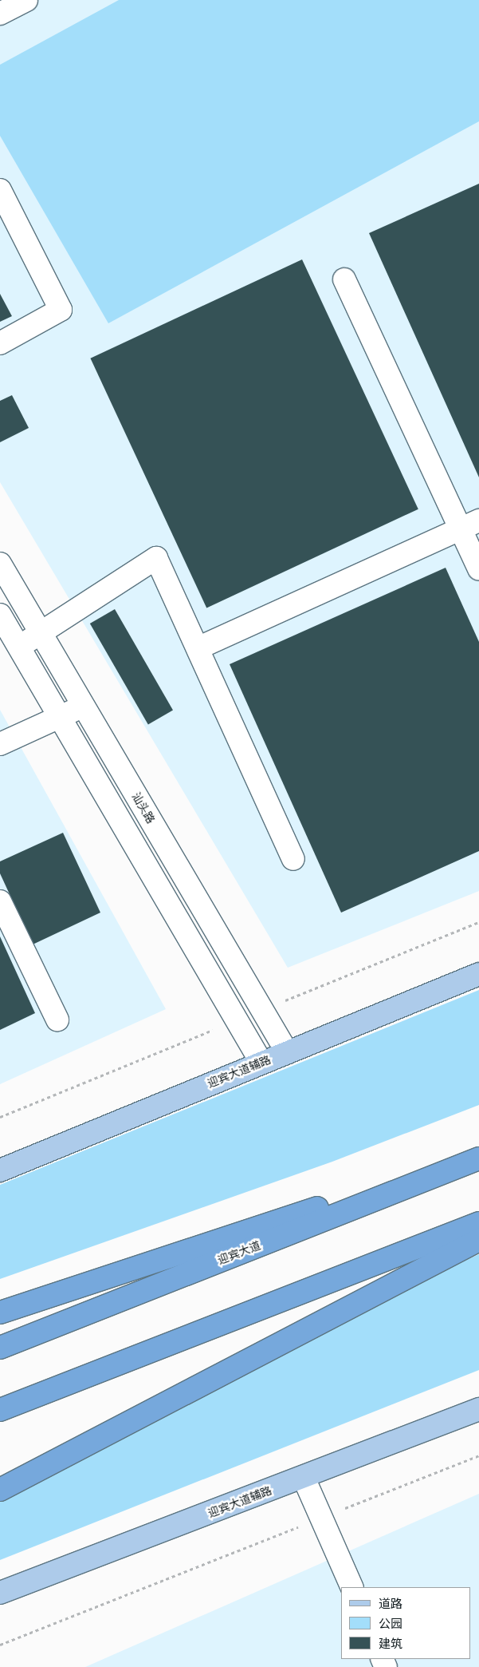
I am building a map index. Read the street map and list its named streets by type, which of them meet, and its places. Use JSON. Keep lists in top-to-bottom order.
{
  "streets": {
    "highway": ["迎宾大道"],
    "main road": ["迎宾大道辅路"],
    "street": ["汕头路"]
  },
  "crossings": [
    ["汕头路", "迎宾大道辅路"]
  ],
  "legend": ["道路", "公园", "建筑"]
}
